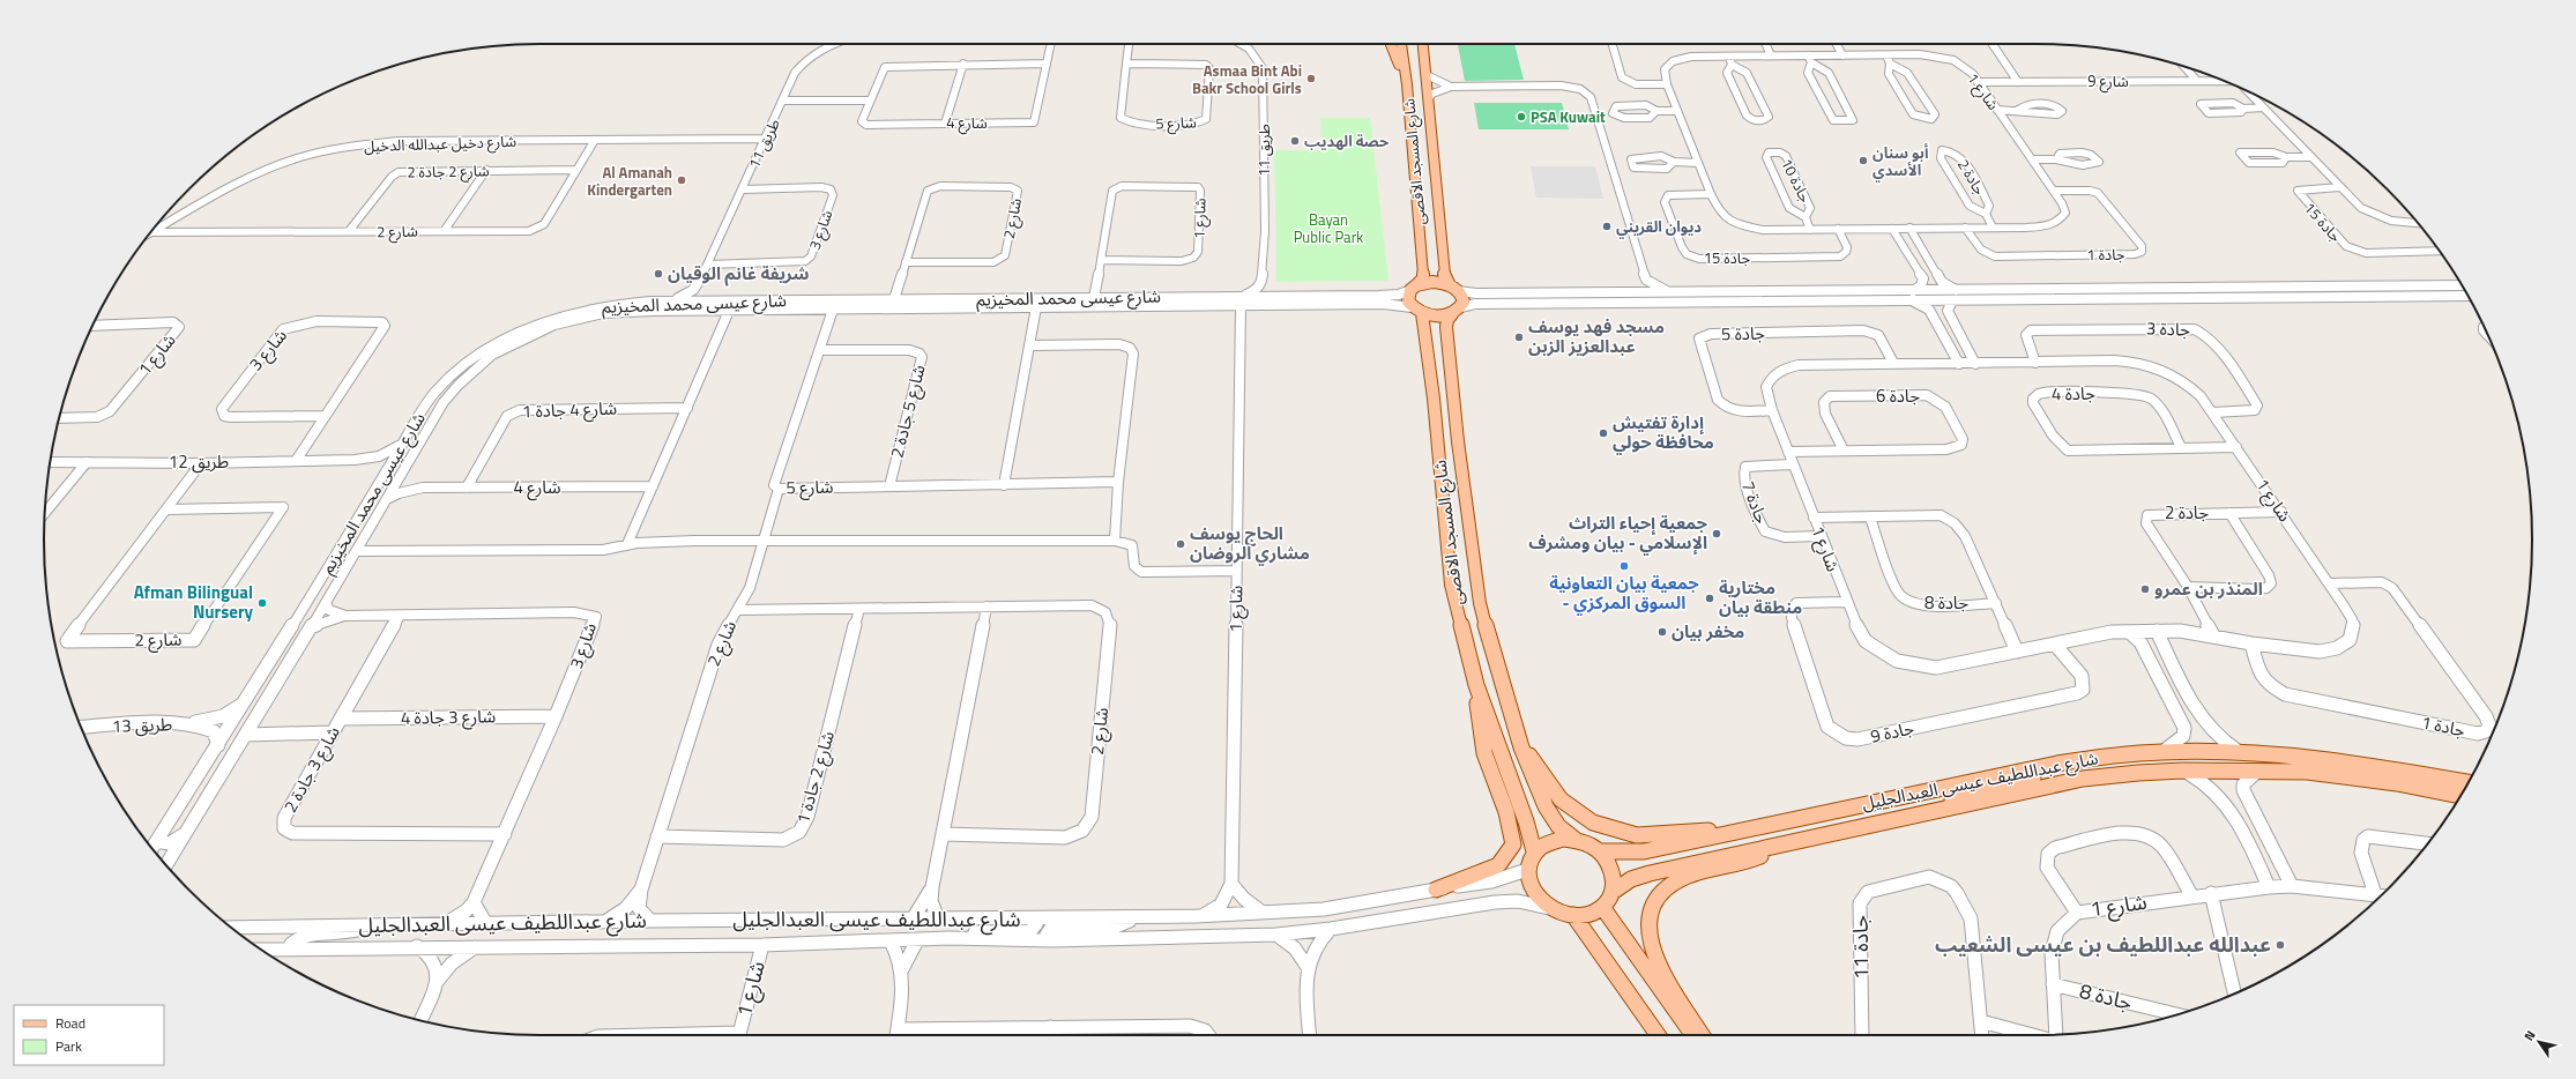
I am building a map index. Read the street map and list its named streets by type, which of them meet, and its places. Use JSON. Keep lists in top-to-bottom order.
{
  "streets": {
    "main road": ["شارع المسجد الاقصى", "شارع عبداللطيف عيسى العبدالجليل"],
    "street": [
      "شارع 9",
      "شارع 1",
      "شارع 4",
      "شارع 5",
      "شارع دخيل عبدالله الدخيل",
      "طريق 11",
      "شارع 2 جادة 2",
      "جادة 2",
      "جادة 10",
      "شارع 2",
      "جادة 15",
      "شارع 3",
      "جادة 1",
      "شارع عيسى محمد المخيزيم",
      "جادة 3",
      "جادة 5",
      "جادة 4",
      "جادة 6",
      "شارع 4 جادة 1",
      "شارع 5 جادة 2",
      "طريق 12",
      "جادة 7",
      "جادة 8",
      "شارع 3 جادة 4",
      "طريق 13",
      "جادة 9",
      "شارع 3 جادة 2",
      "شارع 2 جادة 1",
      "جادة 11"
    ]
  },
  "crossings": [
    ["شارع 9", "شارع 1"],
    ["شارع 1", "جادة 2"],
    ["شارع 1", "جادة 10"],
    ["شارع 1", "جادة 15"],
    ["شارع 1", "جادة 1"],
    ["شارع 1", "شارع عيسى محمد المخيزيم"],
    ["شارع 1", "جادة 3"],
    ["شارع 1", "جادة 5"],
    ["شارع 1", "جادة 4"],
    ["شارع 1", "جادة 6"],
    ["شارع 1", "جادة 7"],
    ["شارع 1", "جادة 8"],
    ["شارع 1", "جادة 9"],
    ["شارع 1", "شارع عبداللطيف عيسى العبدالجليل"],
    ["شارع 4", "شارع عيسى محمد المخيزيم"],
    ["شارع 4", "شارع 4 جادة 1"],
    ["شارع 5", "شارع عيسى محمد المخيزيم"],
    ["شارع 5", "شارع 5 جادة 2"],
    ["شارع دخيل عبدالله الدخيل", "طريق 11"],
    ["شارع دخيل عبدالله الدخيل", "شارع 2"],
    ["طريق 11", "شارع 3"],
    ["طريق 11", "شارع عيسى محمد المخيزيم"],
    ["شارع المسجد الاقصى", "شارع عيسى محمد المخيزيم"],
    ["شارع المسجد الاقصى", "شارع عبداللطيف عيسى العبدالجليل"],
    ["شارع 2 جادة 2", "شارع 2"],
    ["شارع 2", "شارع عيسى محمد المخيزيم"],
    ["شارع 2", "طريق 12"],
    ["شارع 2", "شارع 2 جادة 1"],
    ["شارع 2", "شارع عبداللطيف عيسى العبدالجليل"],
    ["شارع 3", "شارع عيسى محمد المخيزيم"],
    ["شارع 3", "طريق 12"],
    ["شارع 3", "شارع 3 جادة 4"],
    ["شارع 3", "شارع 3 جادة 2"],
    ["شارع 3", "شارع عبداللطيف عيسى العبدالجليل"],
    ["شارع عيسى محمد المخيزيم", "طريق 12"],
    ["شارع عيسى محمد المخيزيم", "طريق 13"],
    ["شارع 3 جادة 4", "شارع 3 جادة 2"]
  ],
  "parks": ["Bayan Public Park"],
  "places": [
    "Asmaa Bint Abi Bakr School Girls",
    "PSA Kuwait",
    "حصة الهديب",
    "أبو سنان الأسدي",
    "Al Amanah Kindergarten",
    "ديوان القريني",
    "شريفة غانم الوقيان",
    "مسجد فهد يوسف عبدالعزيز الزبن",
    "إدارة تفتيش محافظة حولي",
    "جمعية إحياء التراث الإسلامي - بيان ومشرف",
    "الحاج يوسف مشاري الروضان",
    "جمعية بيان التعاونية - السوق المركزي",
    "المنذر بن عمرو",
    "مختارية منطقة بيان",
    "Afman Bilingual Nursery",
    "مخفر بيان",
    "عبدالله عبداللطيف بن عيسى الشعيب"
  ],
  "legend": ["Road", "Park"],
  "north": "top left"
}
